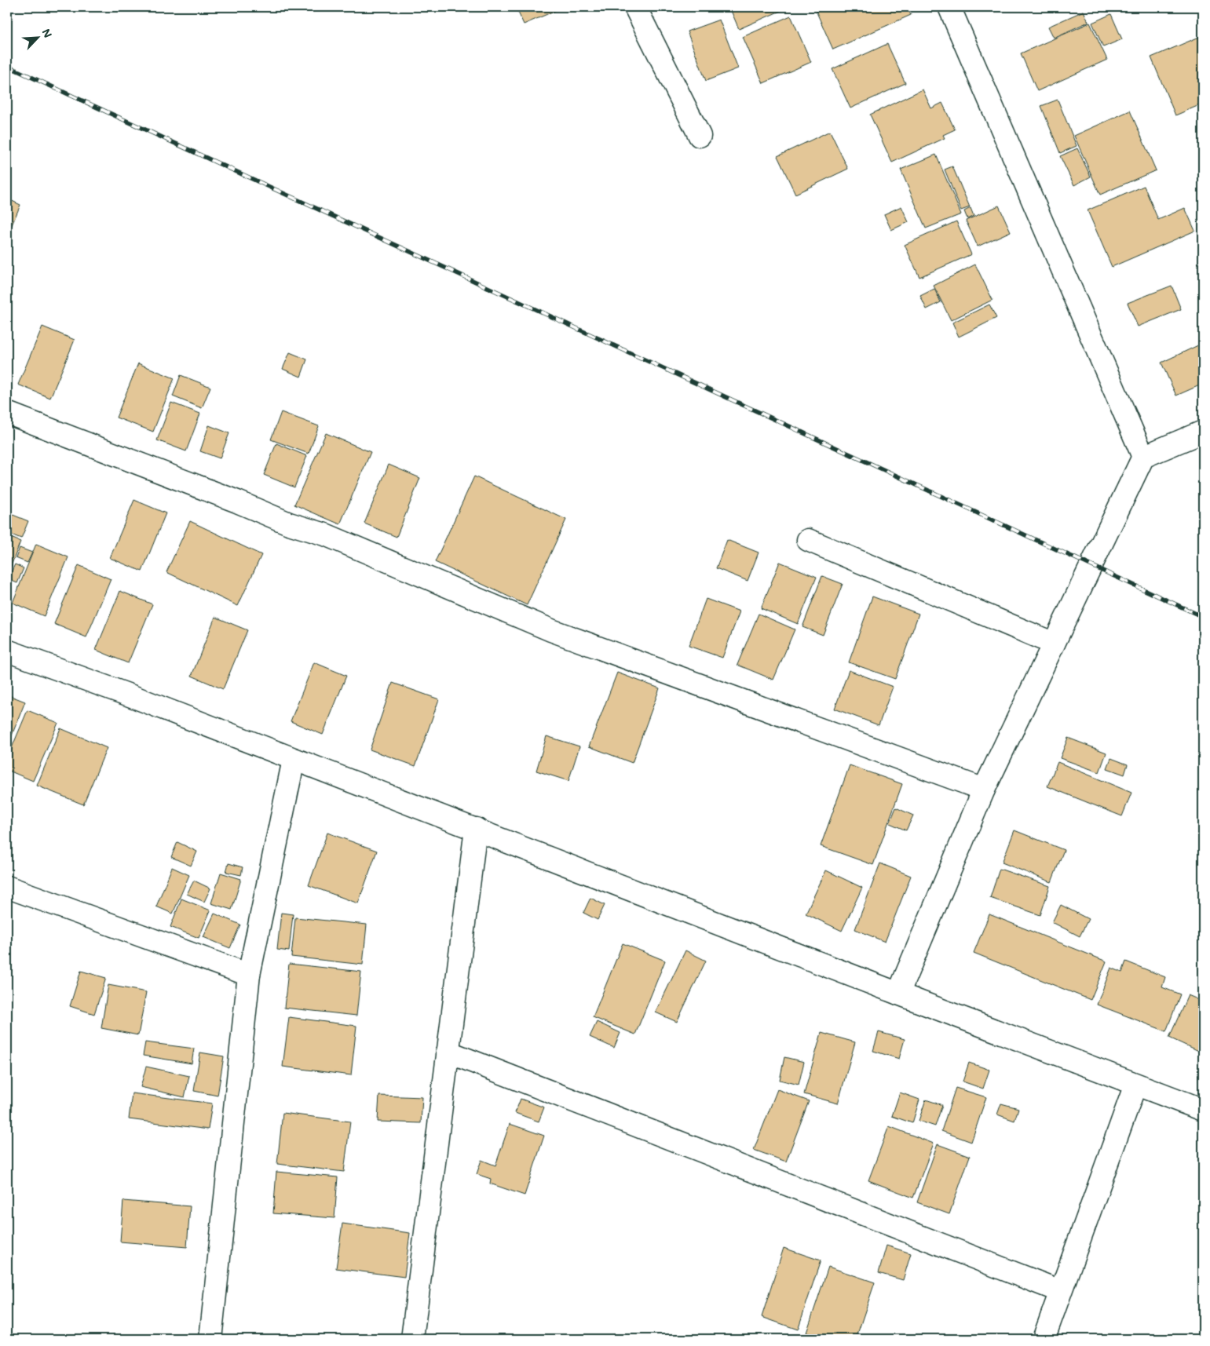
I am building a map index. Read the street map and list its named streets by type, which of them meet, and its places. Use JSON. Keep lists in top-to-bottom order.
{
  "north": "top right"
}
